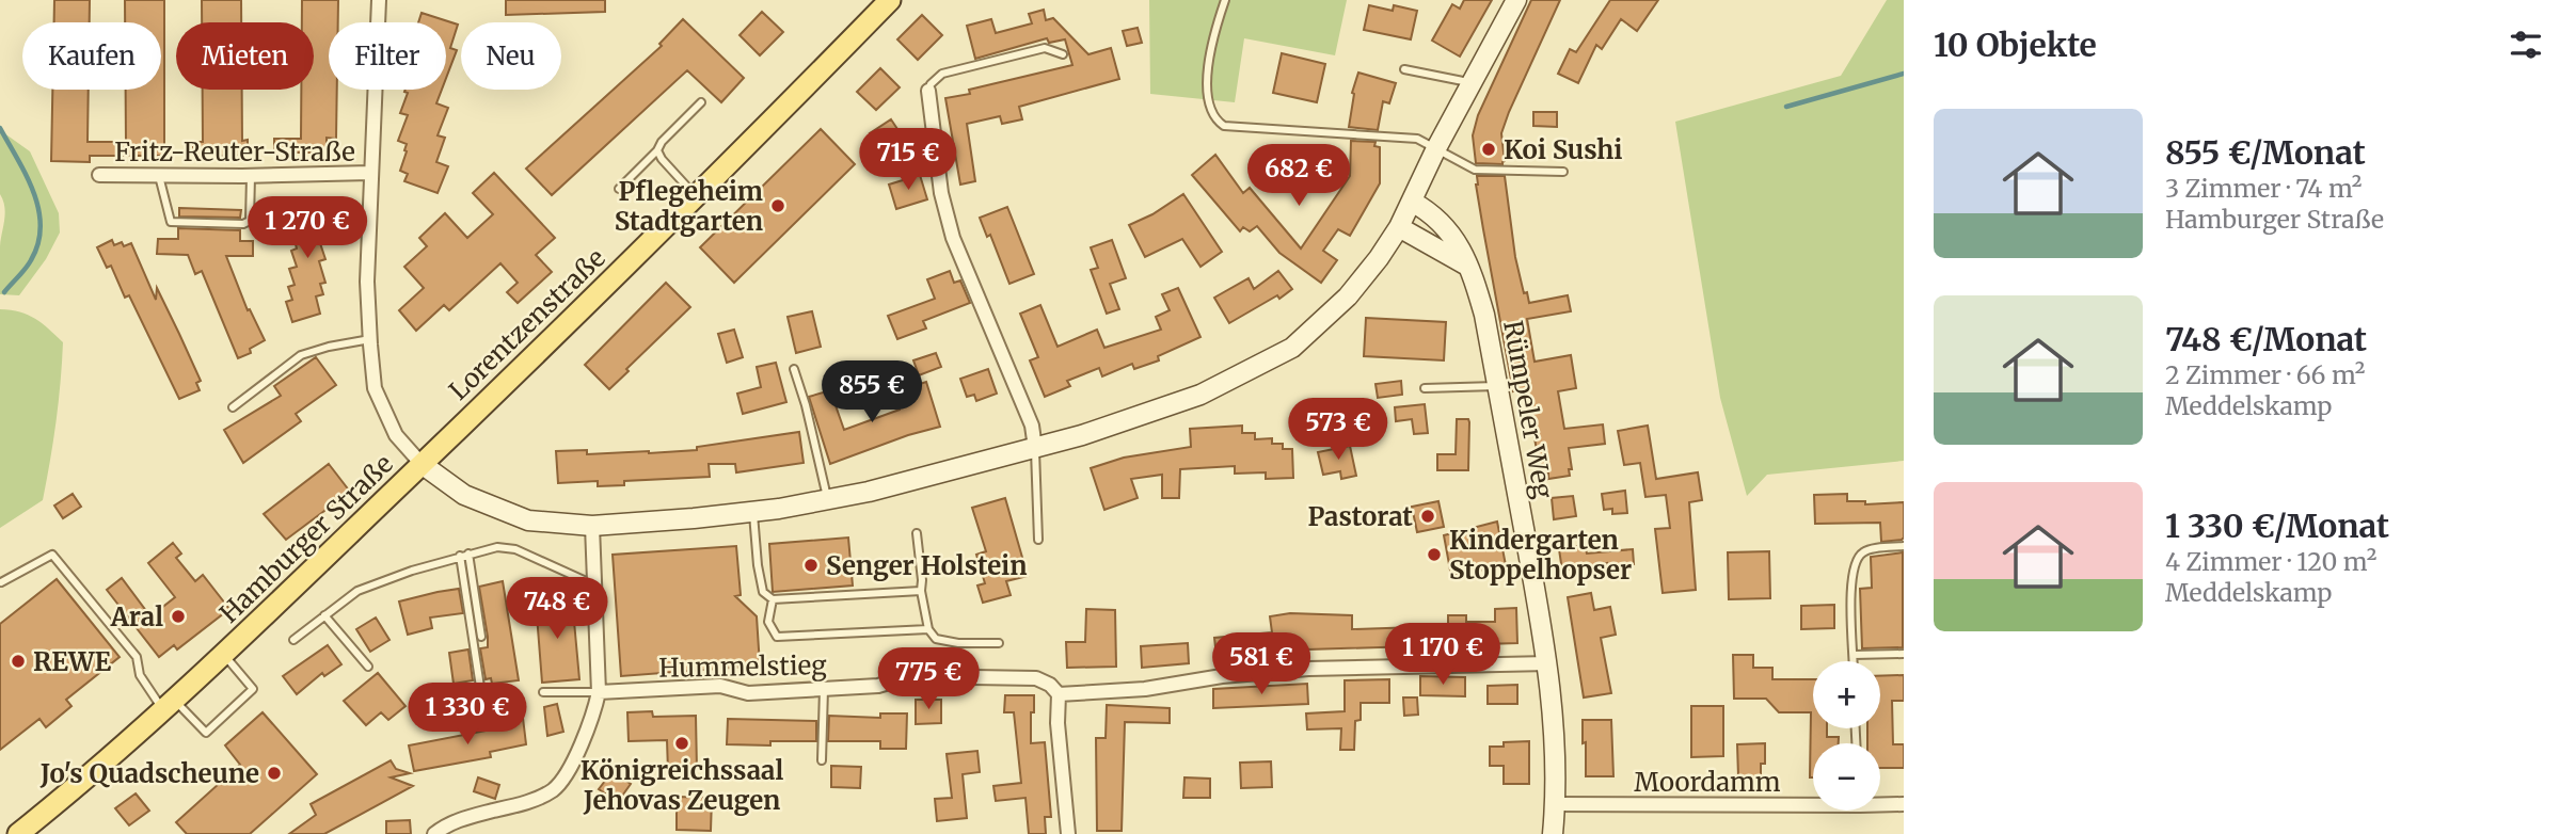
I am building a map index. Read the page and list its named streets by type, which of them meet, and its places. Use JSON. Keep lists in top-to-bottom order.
{
  "streets": {
    "main road": ["Lorentzenstraße", "Hamburger Straße"],
    "street": [
      "Fritz-Reuter-Straße",
      "Rümpeler Weg",
      "Hummelstieg",
      "Moordamm"
    ]
  },
  "crossings": [
    ["Lorentzenstraße", "Hamburger Straße"],
    ["Rümpeler Weg", "Hamburger Straße"],
    ["Rümpeler Weg", "Moordamm"]
  ],
  "places": [
    "Koi Sushi",
    "Pflegeheim Stadtgarten",
    "Pastorat",
    "Kindergarten Stoppelhopser",
    "Senger Holstein",
    "Aral",
    "REWE",
    "Königreichssaal Jehovas Zeugen",
    "Jo's Quadscheune"
  ],
  "page": {
    "heading": "10 Objekte",
    "chip": [
      "Kaufen",
      "Mieten",
      "Filter",
      "Neu"
    ],
    "list": [
      {
        "name": "855 €/Monat",
        "note": "3 Zimmer · 74 m² · Hamburger Straße"
      },
      {
        "name": "748 €/Monat",
        "note": "2 Zimmer · 66 m² · Meddelskamp"
      },
      {
        "name": "1 330 €/Monat",
        "note": "4 Zimmer · 120 m² · Meddelskamp"
      }
    ],
    "price": [
      "715 €",
      "682 €",
      "1 270 €",
      "855 €",
      "573 €",
      "748 €",
      "1 170 €",
      "581 €",
      "775 €",
      "1 330 €"
    ],
    "map_buttons": ["+", "−"]
  }
}
